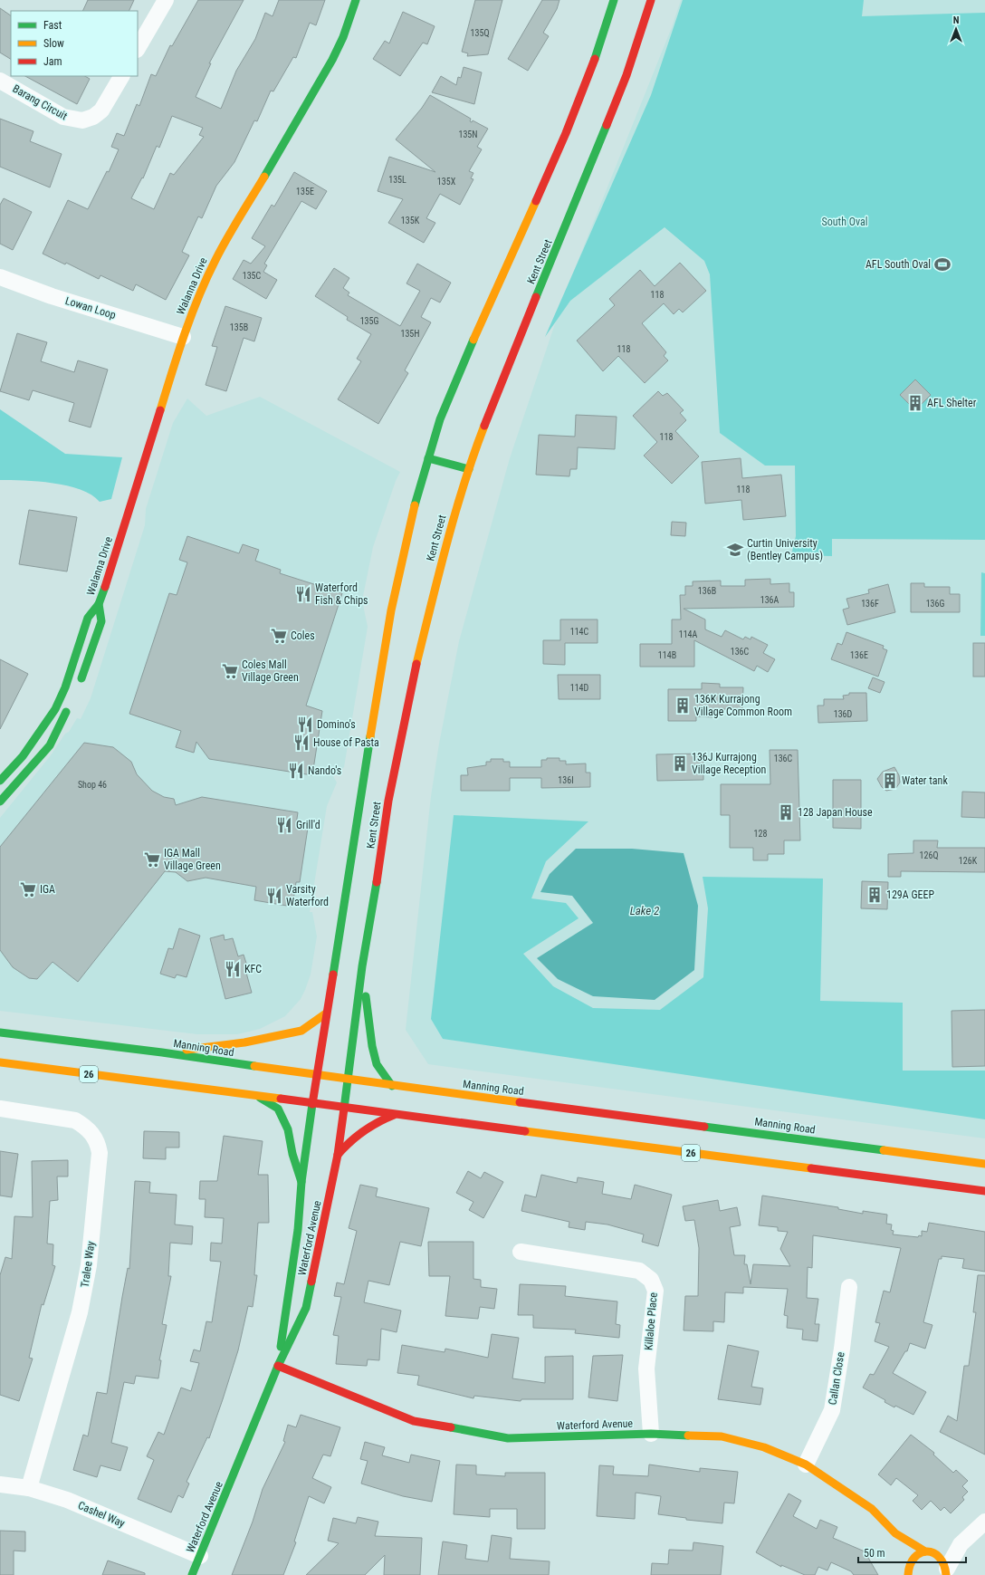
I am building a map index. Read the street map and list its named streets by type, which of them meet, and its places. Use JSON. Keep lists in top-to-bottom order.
{
  "streets": {
    "main road": [
      "Kent Street",
      "Walanna Drive",
      "Manning Road",
      "26",
      "Waterford Avenue"
    ],
    "street": [
      "Barang Circuit",
      "Lowan Loop",
      "Tralee Way",
      "Killaloe Place",
      "Callan Close",
      "Cashel Way"
    ]
  },
  "crossings": [
    ["Kent Street", "Manning Road"],
    ["Kent Street", "26"],
    ["Kent Street", "Waterford Avenue"],
    ["Walanna Drive", "Lowan Loop"],
    ["26", "Waterford Avenue"],
    ["Waterford Avenue", "Killaloe Place"],
    ["Waterford Avenue", "Callan Close"],
    ["Waterford Avenue", "Cashel Way"],
    ["Tralee Way", "Cashel Way"]
  ],
  "water": ["Lake 2"],
  "parks": ["South Oval"],
  "places": {
    "sports": ["AFL South Oval"],
    "building": [
      "AFL Shelter",
      "136K Kurrajong Village Common Room",
      "136J Kurrajong Village Reception",
      "Water tank",
      "128 Japan House",
      "129A GEEP"
    ],
    "school or university": ["Curtin University (Bentley Campus)"],
    "restaurant": [
      "Waterford Fish & Chips",
      "Domino's",
      "House of Pasta",
      "Nando's",
      "Grill'd",
      "Varsity Waterford",
      "KFC"
    ],
    "supermarket": [
      "Coles",
      "Coles Mall Village Green",
      "IGA Mall Village Green",
      "IGA"
    ]
  },
  "house_numbers": [
    "135Q",
    "135N",
    "135L",
    "135X",
    "135E",
    "135K",
    "135C",
    "118",
    "135G",
    "135B",
    "135H",
    "118",
    "118",
    "118",
    "136B",
    "136A",
    "136F",
    "136G",
    "114C",
    "114A",
    "136C",
    "114B",
    "136E",
    "114D",
    "136D",
    "136C",
    "136I",
    "Shop 46",
    "128",
    "126Q",
    "126K"
  ],
  "legend": ["Fast", "Slow", "Jam"],
  "scale_bar": "50 m",
  "north": "top"
}
